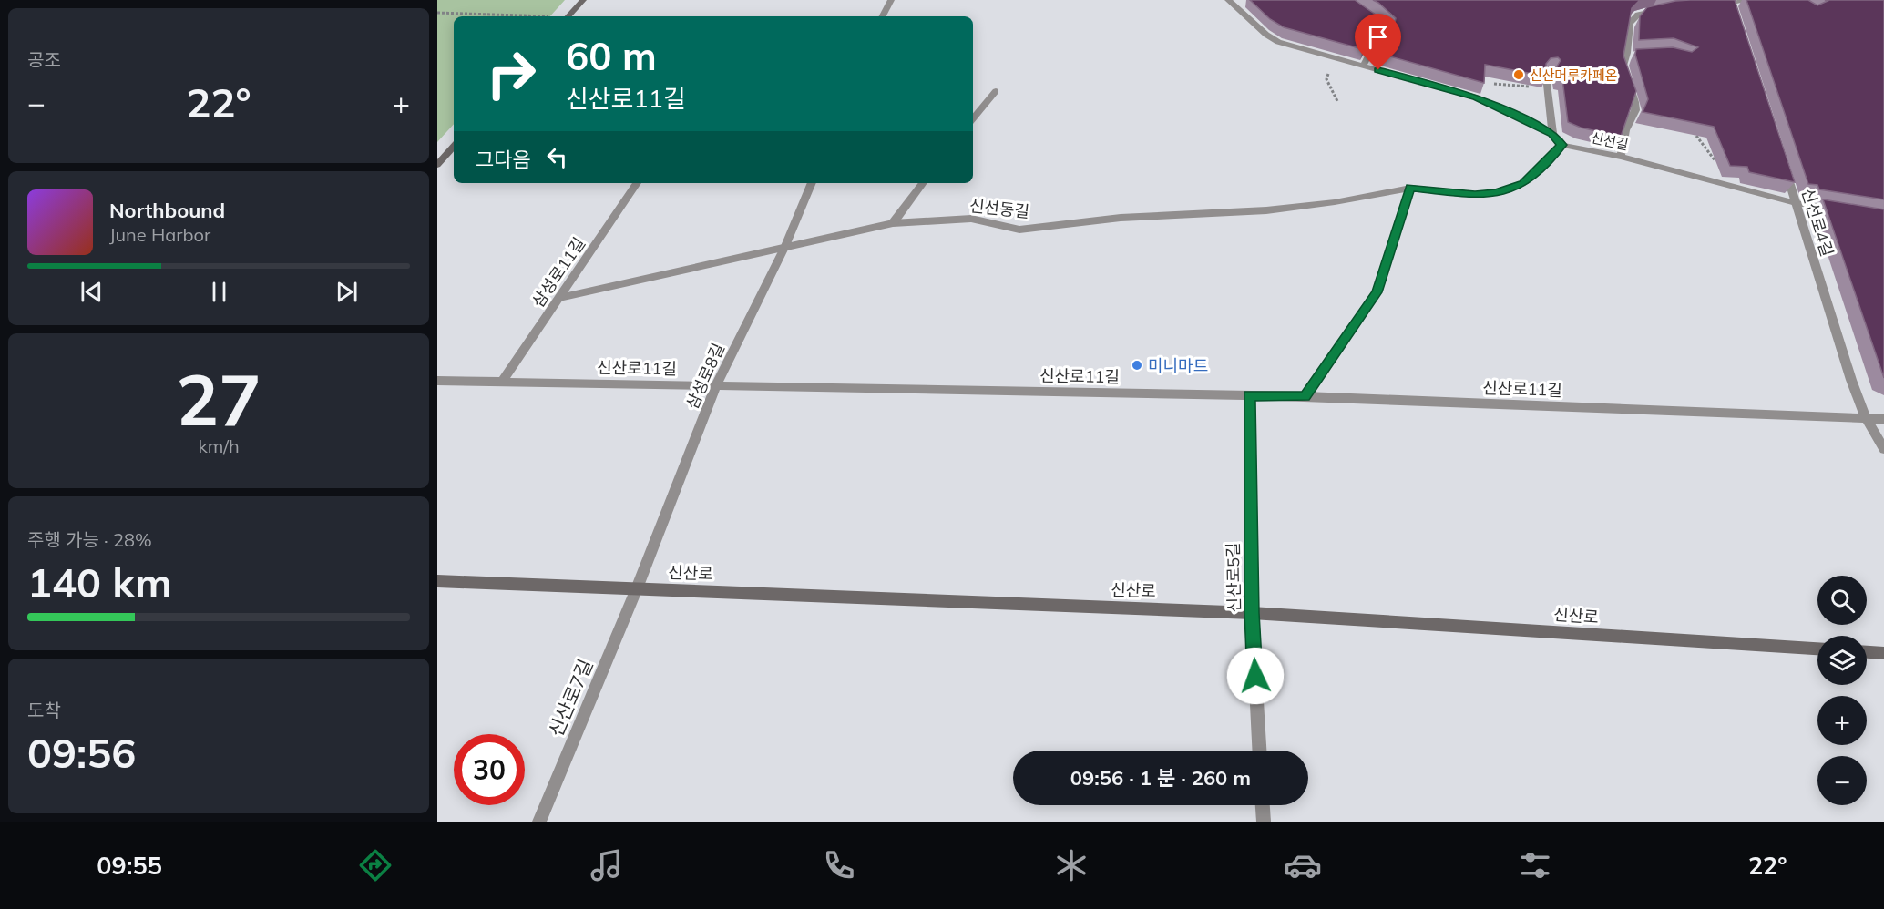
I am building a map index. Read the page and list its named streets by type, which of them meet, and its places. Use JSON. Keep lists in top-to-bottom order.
{
  "streets": {
    "main road": ["신산로"],
    "street": [
      "신선길",
      "신선동길",
      "신선로4길",
      "삼성로11길",
      "신산로11길",
      "삼성로8길",
      "신산로5길",
      "신산로7길"
    ]
  },
  "crossings": [
    ["신선길", "신선동길"],
    ["신선길", "신선로4길"],
    ["신선동길", "삼성로11길"],
    ["신선동길", "삼성로8길"],
    ["신선로4길", "신산로11길"],
    ["삼성로11길", "신산로11길"],
    ["신산로11길", "삼성로8길"],
    ["신산로11길", "신산로5길"],
    ["삼성로8길", "신산로"],
    ["삼성로8길", "신산로7길"],
    ["신산로", "신산로5길"],
    ["신산로", "신산로7길"]
  ],
  "places": ["신산머루카페온", "미니마트"],
  "page": {
    "tile": [
      "공조",
      ["27", "km/h"],
      ["주행 가능 · 28%", "140 km"],
      ["도착", "09:56"]
    ],
    "turn": ["60 m", "신산로11길"],
    "heat": ["−", "22°", "+"],
    "then": "그다음",
    "song": ["Northbound", "June Harbor"],
    "map_buttons": ["+", "−"],
    "limit": "30",
    "trip": "09:56 · 1 분 · 260 m",
    "tabs": ["09:55", "22°"]
  }
}
